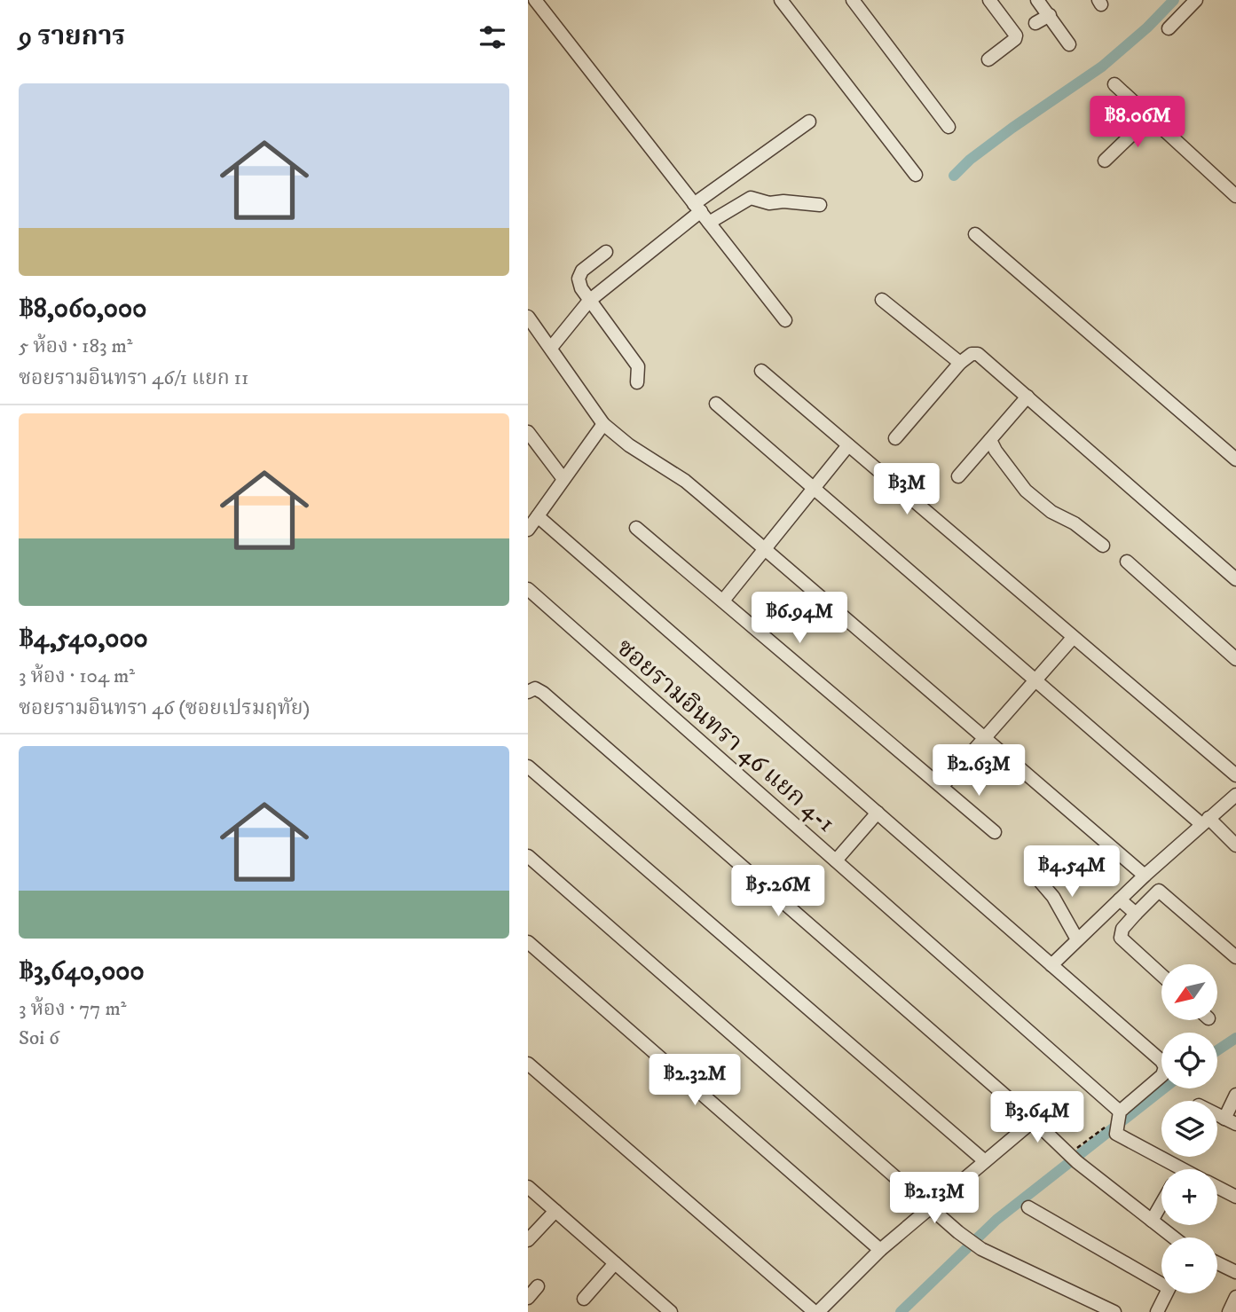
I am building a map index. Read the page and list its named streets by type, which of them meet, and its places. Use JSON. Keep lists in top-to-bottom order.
{
  "streets": {
    "street": ["ซอยรามอินทรา 46 แยก 4-1"]
  },
  "north": "bottom left",
  "page": {
    "heading": "9 รายการ",
    "list": [
      {
        "name": "฿8,060,000",
        "note": "5 ห้อง · 183 m² · ซอยรามอินทรา 46/1 แยก 11"
      },
      {
        "name": "฿4,540,000",
        "note": "3 ห้อง · 104 m² · ซอยรามอินทรา 46 (ซอยเปรมฤทัย)"
      },
      {
        "name": "฿3,640,000",
        "note": "3 ห้อง · 77 m² · Soi 6"
      }
    ],
    "price": [
      "฿8.06M",
      "฿3M",
      "฿6.94M",
      "฿2.63M",
      "฿4.54M",
      "฿5.26M",
      "฿2.32M",
      "฿3.64M",
      "฿2.13M"
    ],
    "map_buttons": ["+", "−"]
  }
}
